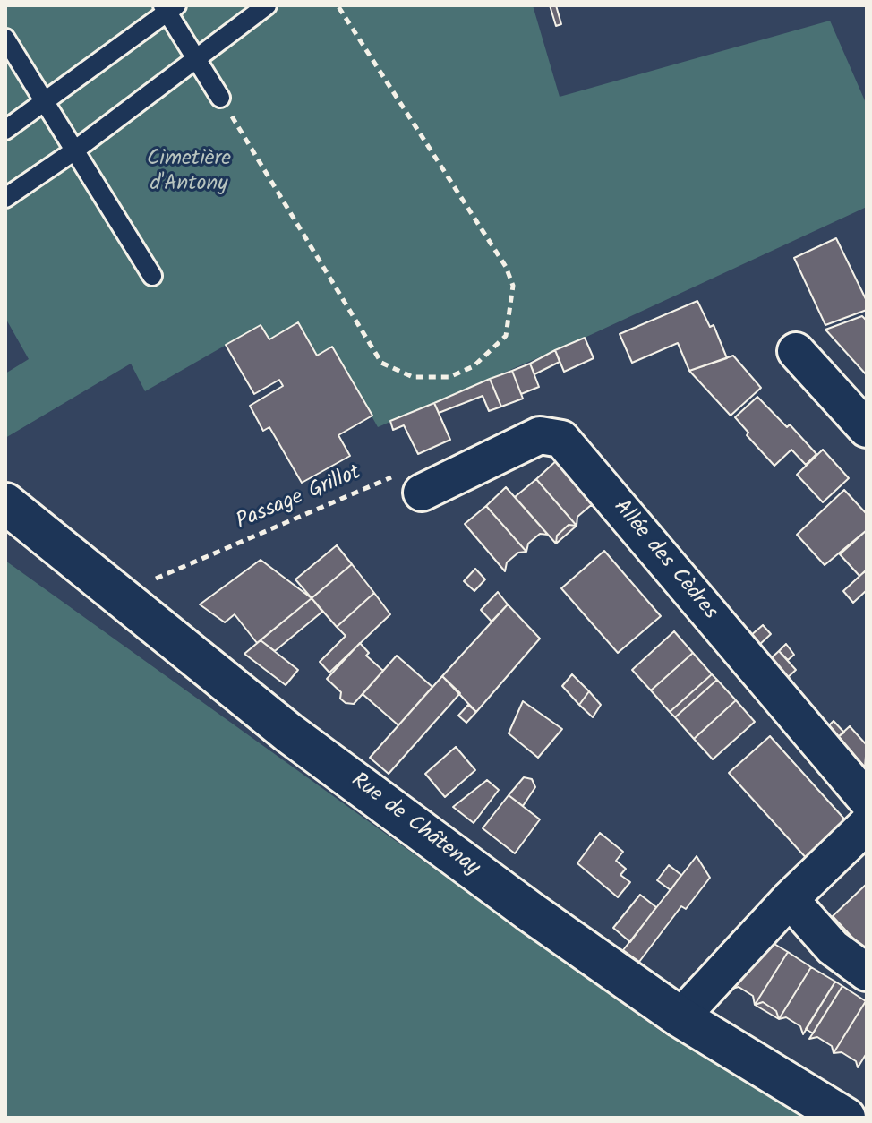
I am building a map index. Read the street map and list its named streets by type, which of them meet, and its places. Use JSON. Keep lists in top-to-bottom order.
{
  "streets": {
    "main road": ["Rue de Châtenay"],
    "street": ["Allée des Cèdres"],
    "path": ["Passage Grillot"]
  },
  "crossings": [
    ["Passage Grillot", "Allée des Cèdres"],
    ["Passage Grillot", "Rue de Châtenay"]
  ],
  "parks": ["Cimetière d'Antony"]
}
